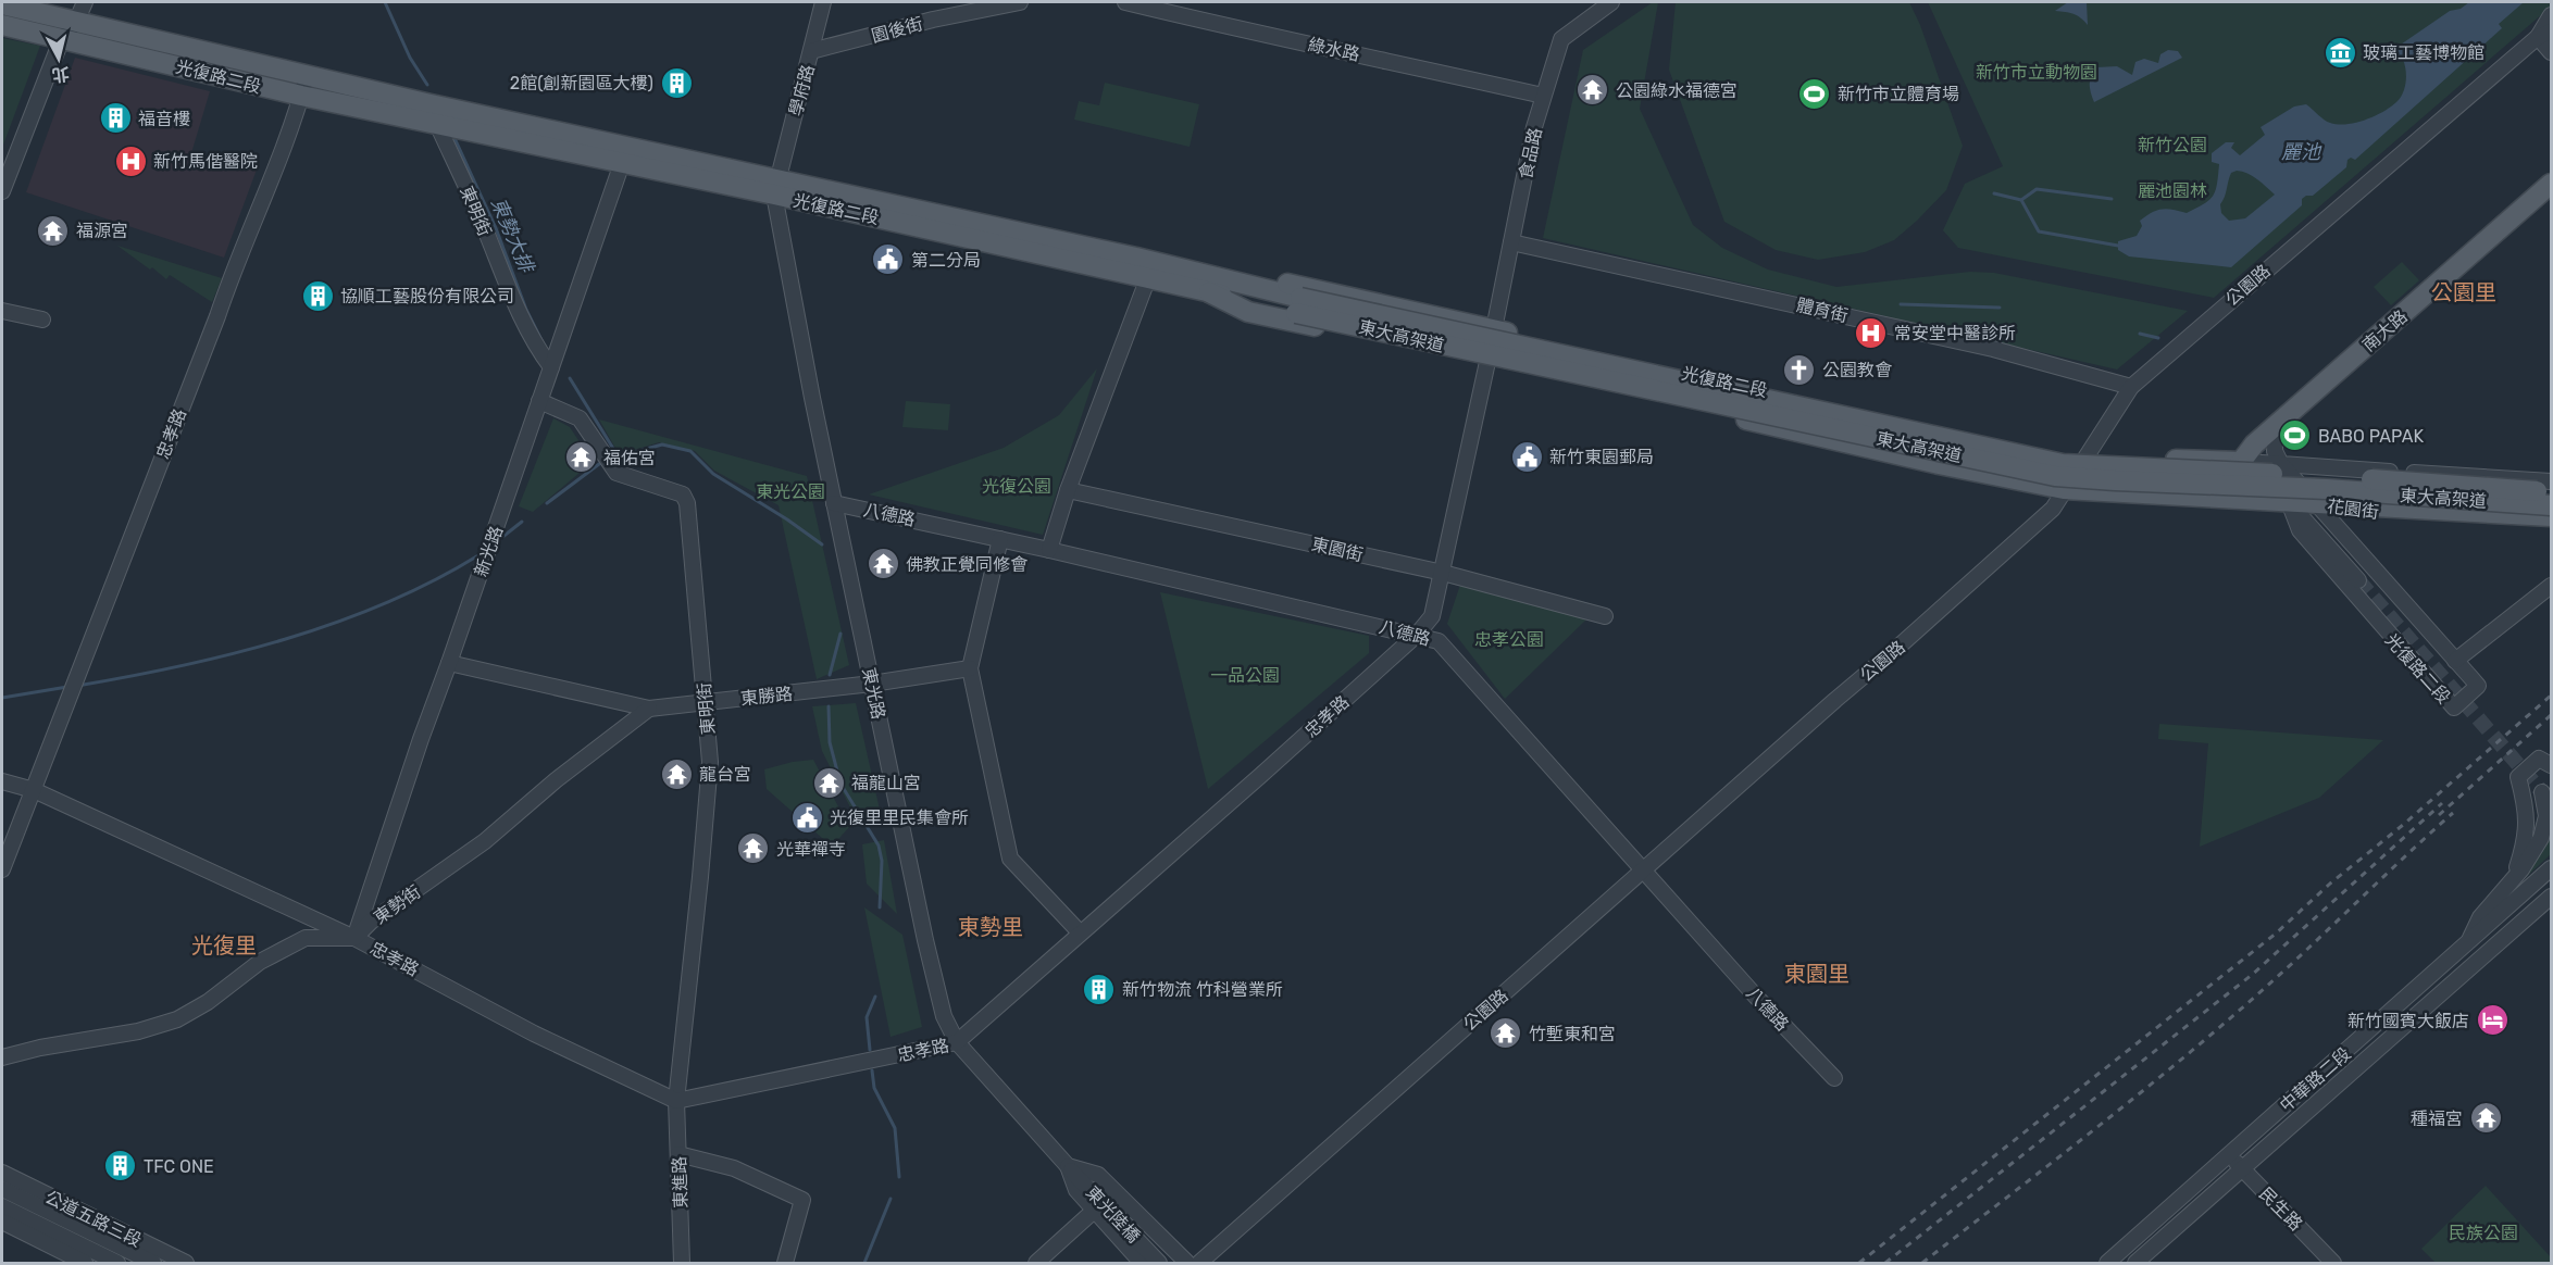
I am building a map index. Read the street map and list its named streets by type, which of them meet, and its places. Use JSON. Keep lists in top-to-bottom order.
{
  "streets": {
    "main road": ["光復路二段", "南大路", "東大高架道"],
    "street": [
      "園後街",
      "綠水路",
      "學府路",
      "食品路",
      "東明街",
      "公園路",
      "體育街",
      "忠孝路",
      "花園街",
      "八德路",
      "東園街",
      "新光路",
      "東光路",
      "東勝路",
      "東勢街",
      "中華路二段",
      "東進路",
      "民生路",
      "東光陸橋",
      "公道五路三段"
    ]
  },
  "crossings": [
    ["園後街", "學府路"],
    ["綠水路", "食品路"],
    ["光復路二段", "學府路"],
    ["光復路二段", "食品路"],
    ["光復路二段", "東明街"],
    ["光復路二段", "公園路"],
    ["光復路二段", "南大路"],
    ["光復路二段", "東大高架道"],
    ["光復路二段", "忠孝路"],
    ["光復路二段", "花園街"],
    ["光復路二段", "新光路"],
    ["光復路二段", "東光路"],
    ["學府路", "東光路"],
    ["食品路", "體育街"],
    ["食品路", "忠孝路"],
    ["東明街", "忠孝路"],
    ["東明街", "新光路"],
    ["東明街", "東勝路"],
    ["東明街", "東進路"],
    ["公園路", "體育街"],
    ["公園路", "八德路"],
    ["忠孝路", "八德路"],
    ["忠孝路", "東園街"],
    ["忠孝路", "新光路"],
    ["忠孝路", "東光路"],
    ["忠孝路", "東勢街"],
    ["忠孝路", "東進路"],
    ["八德路", "東光路"],
    ["新光路", "東勝路"],
    ["新光路", "東勢街"],
    ["東光路", "東勝路"],
    ["東光路", "東光陸橋"],
    ["東勝路", "東勢街"],
    ["中華路二段", "民生路"]
  ],
  "districts": [
    "公園里",
    "東勢里",
    "光復里",
    "東園里"
  ],
  "water": ["麗池", "東勢大排"],
  "parks": [
    "新竹市立動物園",
    "新竹公園",
    "麗池園林",
    "光復公園",
    "東光公園",
    "忠孝公園",
    "一品公園",
    "民族公園"
  ],
  "places": {
    "museum": ["玻璃工藝博物館"],
    "building": [
      "2館(創新園區大樓)",
      "福音樓",
      "協順工藝股份有限公司",
      "新竹物流 竹科營業所",
      "TFC ONE"
    ],
    "temple": [
      "公園綠水福德宮",
      "福源宮",
      "福佑宮",
      "佛教正覺同修會",
      "龍台宮",
      "福龍山宮",
      "光華禪寺",
      "竹塹東和宮",
      "種福宮"
    ],
    "sports": ["新竹市立體育場", "BABO PAPAK"],
    "hospital": ["新竹馬偕醫院", "常安堂中醫診所"],
    "public building": ["第二分局", "新竹東園郵局", "光復里里民集會所"],
    "church": ["公園教會"],
    "hotel": ["新竹國賓大飯店"]
  },
  "north": "bottom"
}
